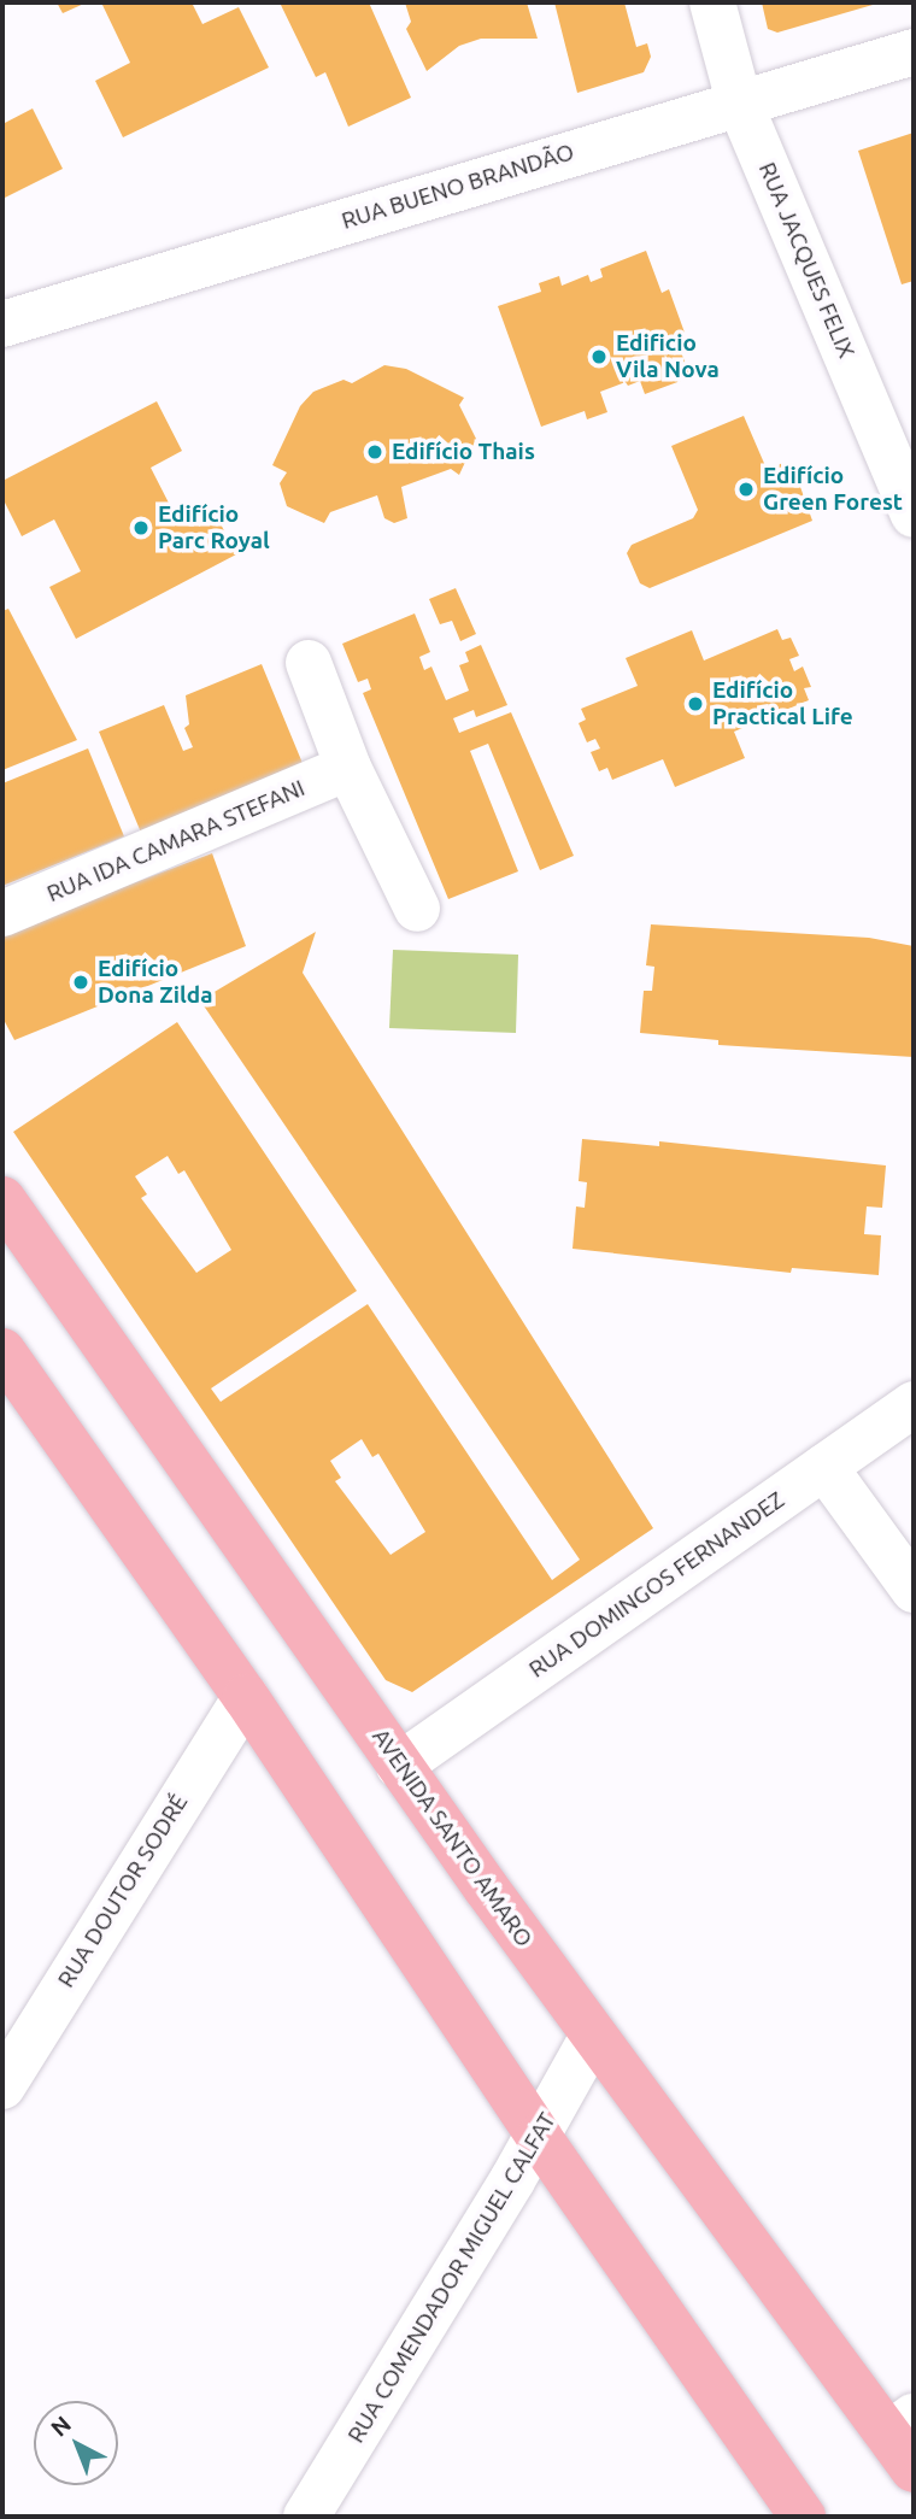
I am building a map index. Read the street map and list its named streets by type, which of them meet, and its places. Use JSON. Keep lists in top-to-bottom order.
{
  "streets": {
    "main road": ["AVENIDA SANTO AMARO"],
    "street": [
      "RUA BUENO BRANDÃO",
      "RUA JACQUES FELIX",
      "RUA IDA CAMARA STEFANI",
      "RUA DOMINGOS FERNANDEZ",
      "RUA DOUTOR SODRÉ",
      "RUA COMENDADOR MIGUEL CALFAT"
    ]
  },
  "crossings": [
    ["RUA BUENO BRANDÃO", "RUA JACQUES FELIX"],
    ["RUA DOMINGOS FERNANDEZ", "AVENIDA SANTO AMARO"],
    ["AVENIDA SANTO AMARO", "RUA COMENDADOR MIGUEL CALFAT"]
  ],
  "places": [
    "Edificio Vila Nova",
    "Edifício Thais",
    "Edifício Green Forest",
    "Edifício Parc Royal",
    "Edifício Practical Life",
    "Edifício Dona Zilda"
  ],
  "north": "top left"
}
